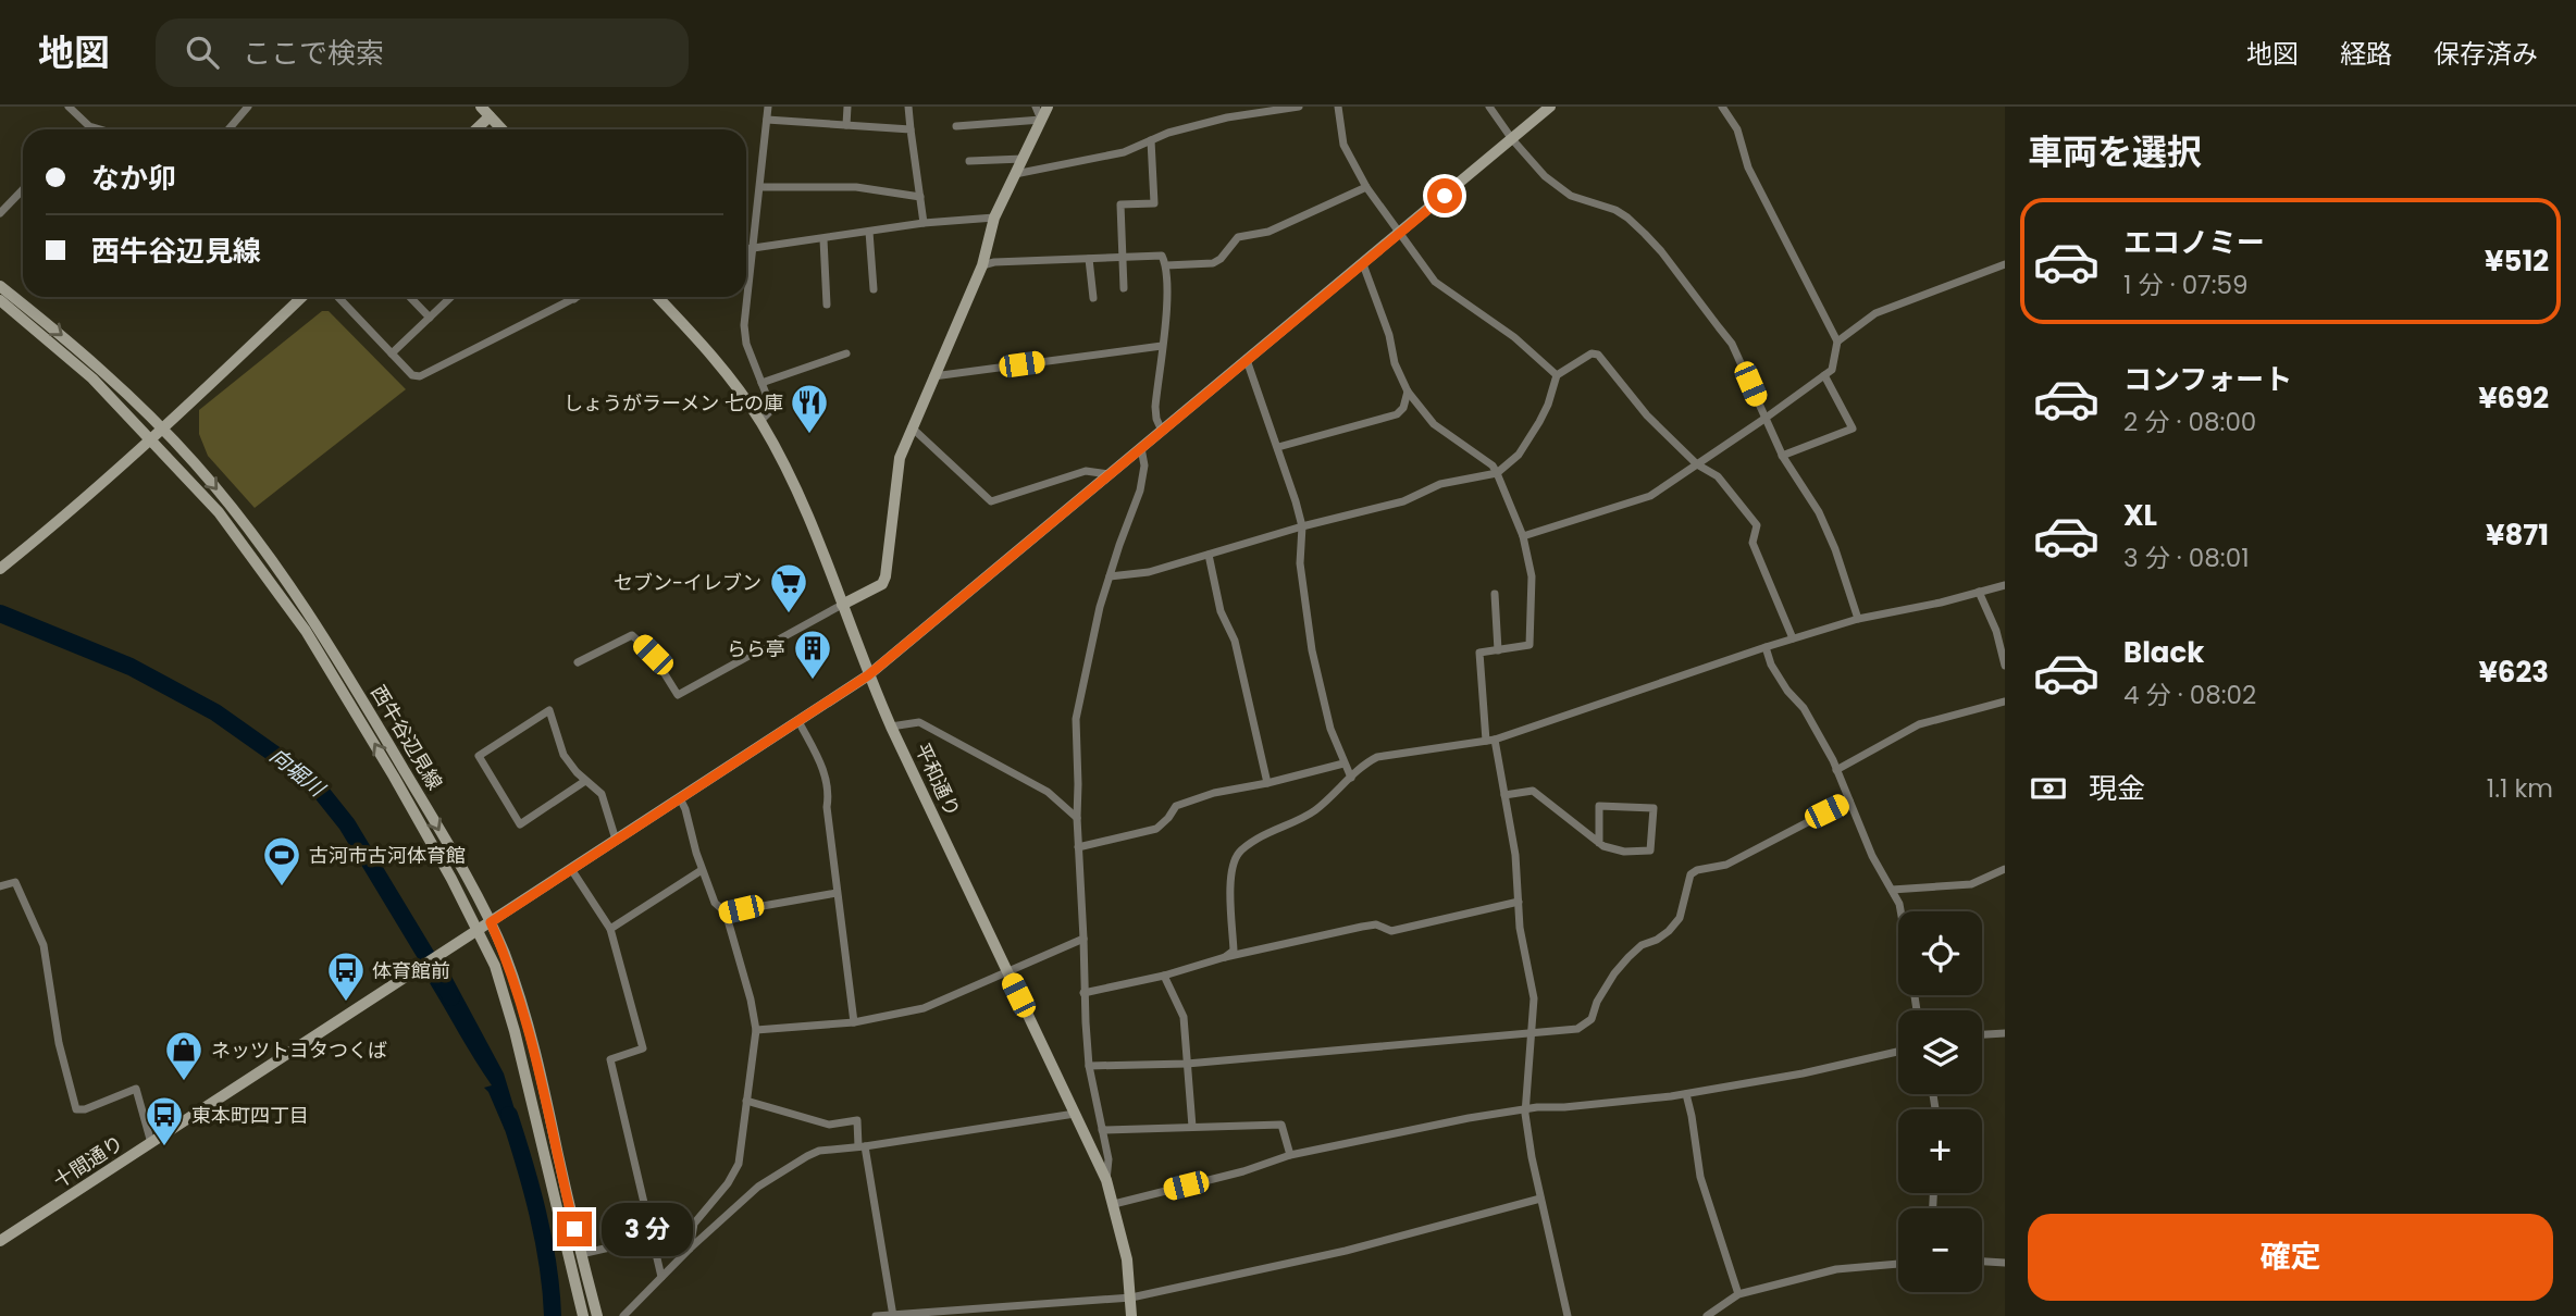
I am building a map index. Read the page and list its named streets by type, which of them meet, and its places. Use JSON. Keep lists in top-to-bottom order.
{
  "streets": {
    "street": ["西牛谷辺見線", "平和通り", "十間通り"]
  },
  "crossings": [
    ["西牛谷辺見線", "十間通り"],
    ["平和通り", "十間通り"]
  ],
  "water": ["向堀川"],
  "places": {
    "restaurant": ["しょうがラーメン 七の庫"],
    "supermarket": ["セブン-イレブン"],
    "building": ["らら亭"],
    "sports": ["古河市古河体育館"],
    "bus stop": ["体育館前", "東本町四丁目"],
    "shop": ["ネッツトヨタつくば"]
  },
  "page": {
    "header": "地図",
    "search": "ここで検索",
    "nav": ["地図", "経路", "保存済み"],
    "heading": "車両を選択",
    "banner": ["なか卯", "西牛谷辺見線"],
    "list": [
      {
        "name": "エコノミー",
        "note": "1 分 · 07:59",
        "value": "¥512"
      },
      {
        "name": "コンフォート",
        "note": "2 分 · 08:00",
        "value": "¥692"
      },
      {
        "name": "XL",
        "note": "3 分 · 08:01",
        "value": "¥871"
      },
      {
        "name": "Black",
        "note": "4 分 · 08:02",
        "value": "¥623"
      }
    ],
    "pay": ["現金", "1.1 km"],
    "map_buttons": ["+", "−"],
    "buttons": "確定",
    "bubble": "3 分"
  }
}
